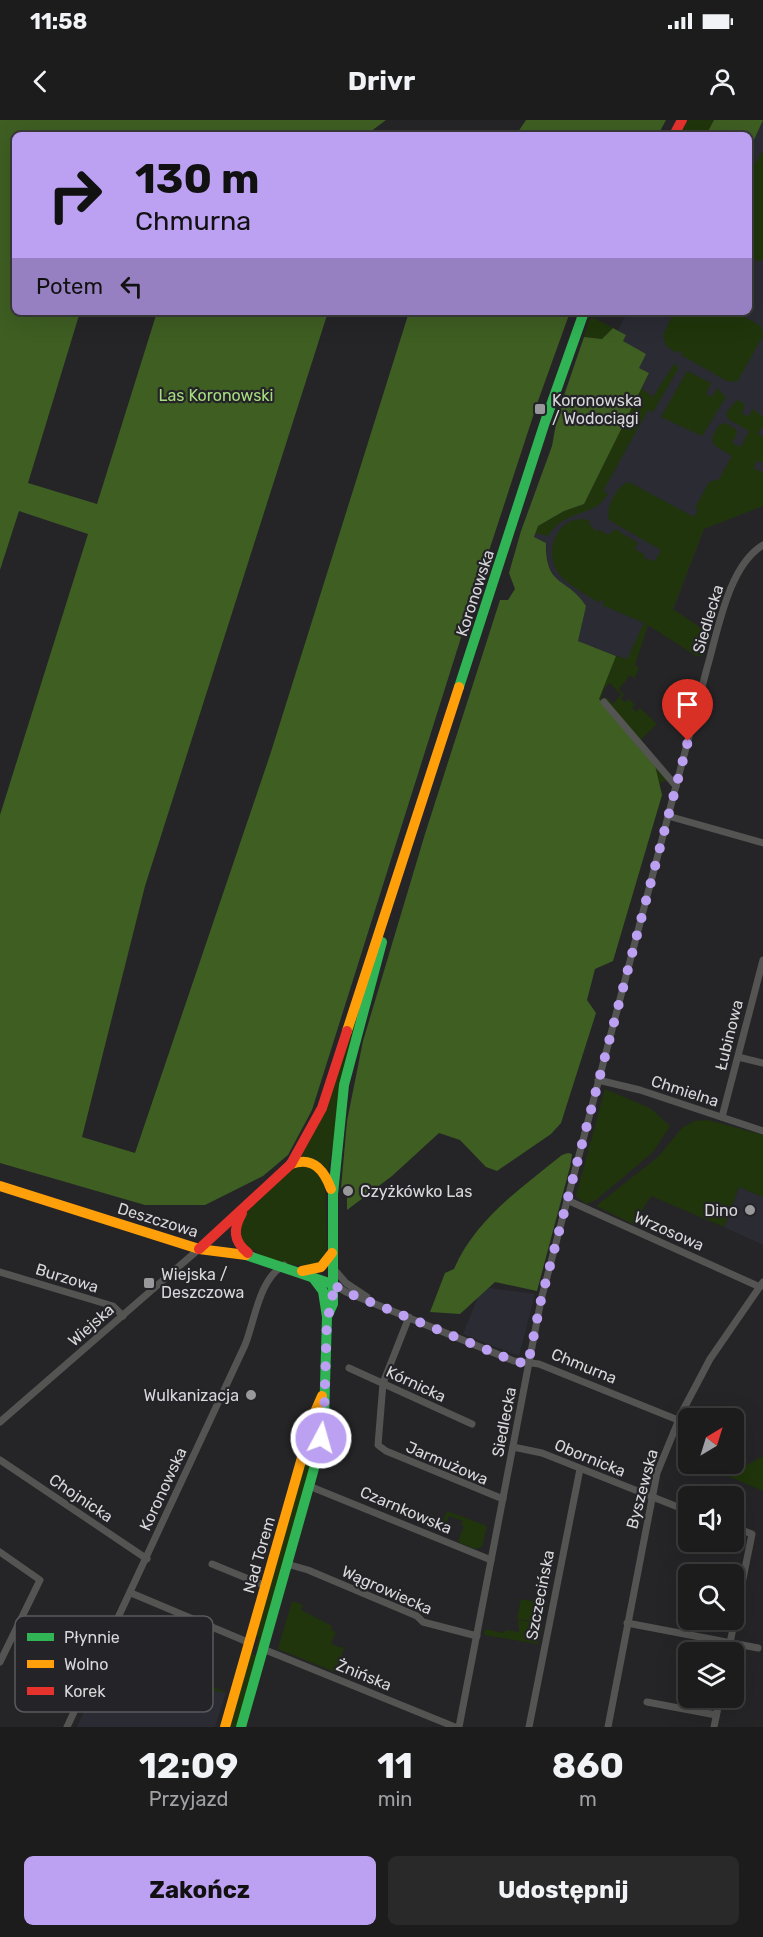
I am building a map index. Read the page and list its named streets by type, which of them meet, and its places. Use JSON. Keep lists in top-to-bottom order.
{
  "streets": {
    "main road": [
      "Koronowska",
      "Deszczowa",
      "Chmurna",
      "Nad Torem"
    ],
    "street": [
      "Siedlecka",
      "Łubinowa",
      "Chmielna",
      "Wrzosowa",
      "Burzowa",
      "Wiejska",
      "Kórnicka",
      "Obornicka",
      "Jarmużowa",
      "Byszewska",
      "Chojnicka",
      "Czarnkowska",
      "Wągrowiecka",
      "Szczecińska",
      "Żnińska"
    ]
  },
  "crossings": [
    ["Koronowska", "Deszczowa"],
    ["Koronowska", "Wiejska"],
    ["Koronowska", "Chmurna"],
    ["Koronowska", "Chojnicka"],
    ["Koronowska", "Nad Torem"],
    ["Siedlecka", "Chmielna"],
    ["Siedlecka", "Wrzosowa"],
    ["Siedlecka", "Chmurna"],
    ["Siedlecka", "Obornicka"],
    ["Siedlecka", "Jarmużowa"],
    ["Siedlecka", "Czarnkowska"],
    ["Siedlecka", "Wągrowiecka"],
    ["Siedlecka", "Żnińska"],
    ["Łubinowa", "Chmielna"],
    ["Deszczowa", "Wiejska"],
    ["Deszczowa", "Chmurna"],
    ["Deszczowa", "Nad Torem"],
    ["Wrzosowa", "Byszewska"],
    ["Burzowa", "Wiejska"],
    ["Chmurna", "Jarmużowa"],
    ["Chmurna", "Byszewska"],
    ["Chmurna", "Nad Torem"],
    ["Kórnicka", "Jarmużowa"],
    ["Obornicka", "Byszewska"],
    ["Obornicka", "Szczecińska"],
    ["Czarnkowska", "Nad Torem"],
    ["Nad Torem", "Wągrowiecka"],
    ["Nad Torem", "Żnińska"]
  ],
  "parks": ["Las Koronowski"],
  "places": {
    "transit": ["Koronowska / Wodociągi", "Wiejska / Deszczowa"],
    "other": ["Czyżkówko Las", "Dino", "Wulkanizacja"]
  },
  "legend": ["Płynnie", "Wolno", "Korek"],
  "north": "top right",
  "page": {
    "status": "11:58",
    "header": "Drivr",
    "turn": ["130 m", "Chmurna"],
    "then": "Potem",
    "eta": [
      "12:09",
      "Przyjazd",
      "11",
      "min",
      "860",
      "m"
    ],
    "buttons": ["Zakończ", "Udostępnij"]
  }
}
